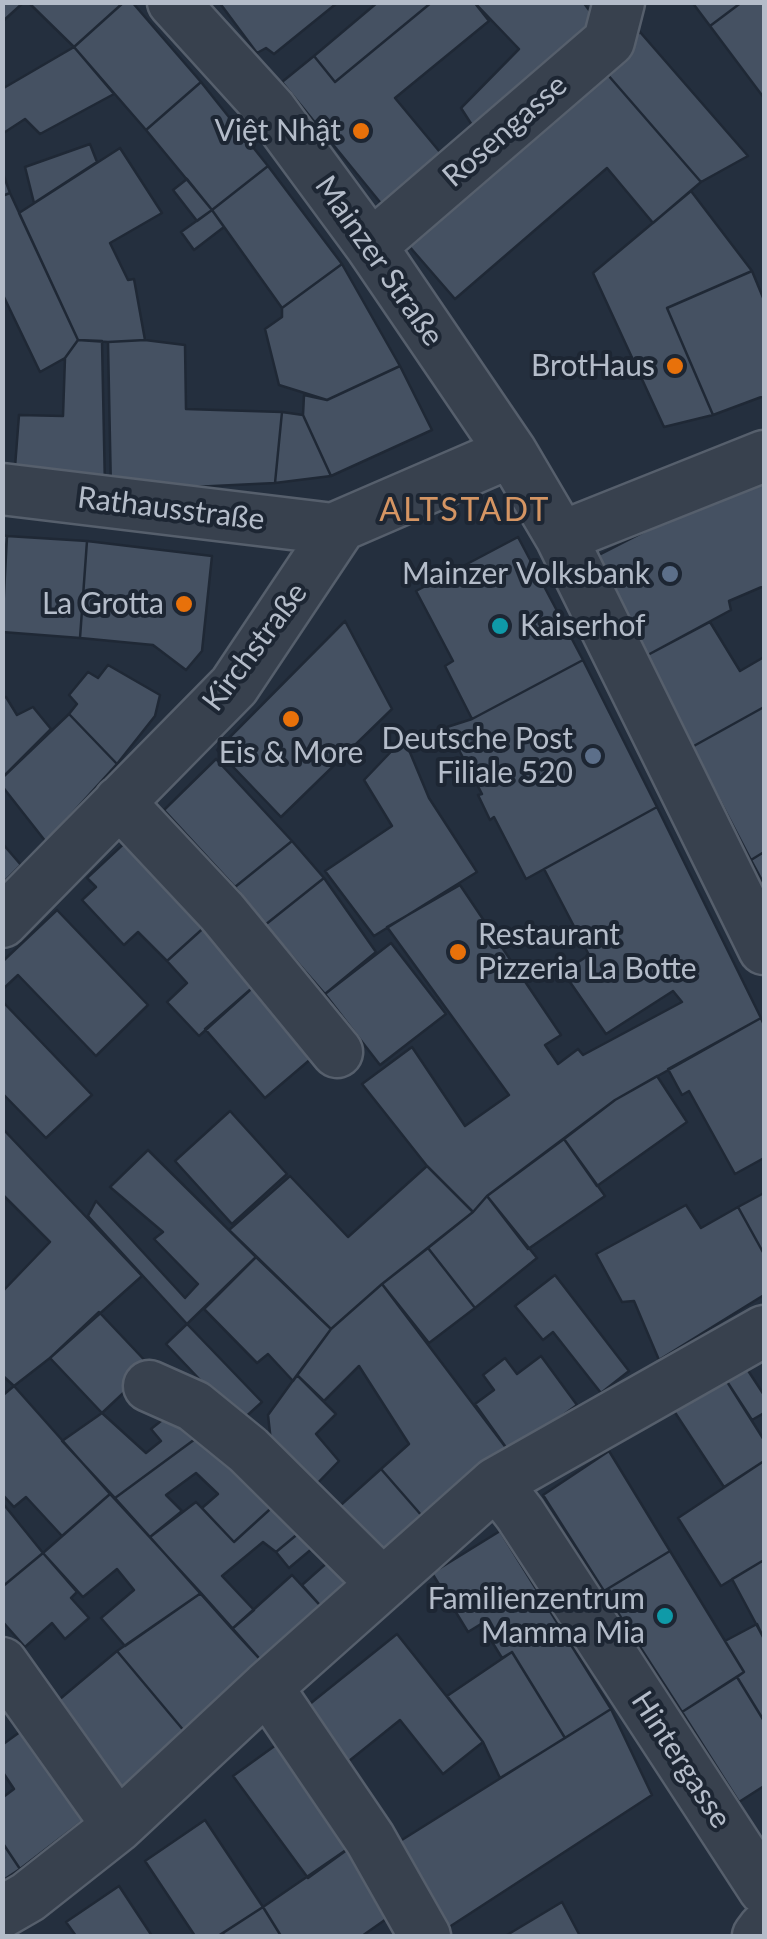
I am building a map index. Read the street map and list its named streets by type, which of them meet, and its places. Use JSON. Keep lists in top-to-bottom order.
{
  "streets": {
    "street": [
      "Rosengasse",
      "Mainzer Straße",
      "Rathausstraße",
      "Kirchstraße",
      "Hintergasse"
    ]
  },
  "crossings": [
    ["Rosengasse", "Mainzer Straße"],
    ["Rathausstraße", "Kirchstraße"]
  ],
  "districts": ["ALTSTADT"],
  "places": [
    "Việt Nhật",
    "BrotHaus",
    "Mainzer Volksbank",
    "La Grotta",
    "Kaiserhof",
    "Eis & More",
    "Deutsche Post Filiale 520",
    "Restaurant Pizzeria La Botte",
    "Familienzentrum Mamma Mia"
  ]
}
